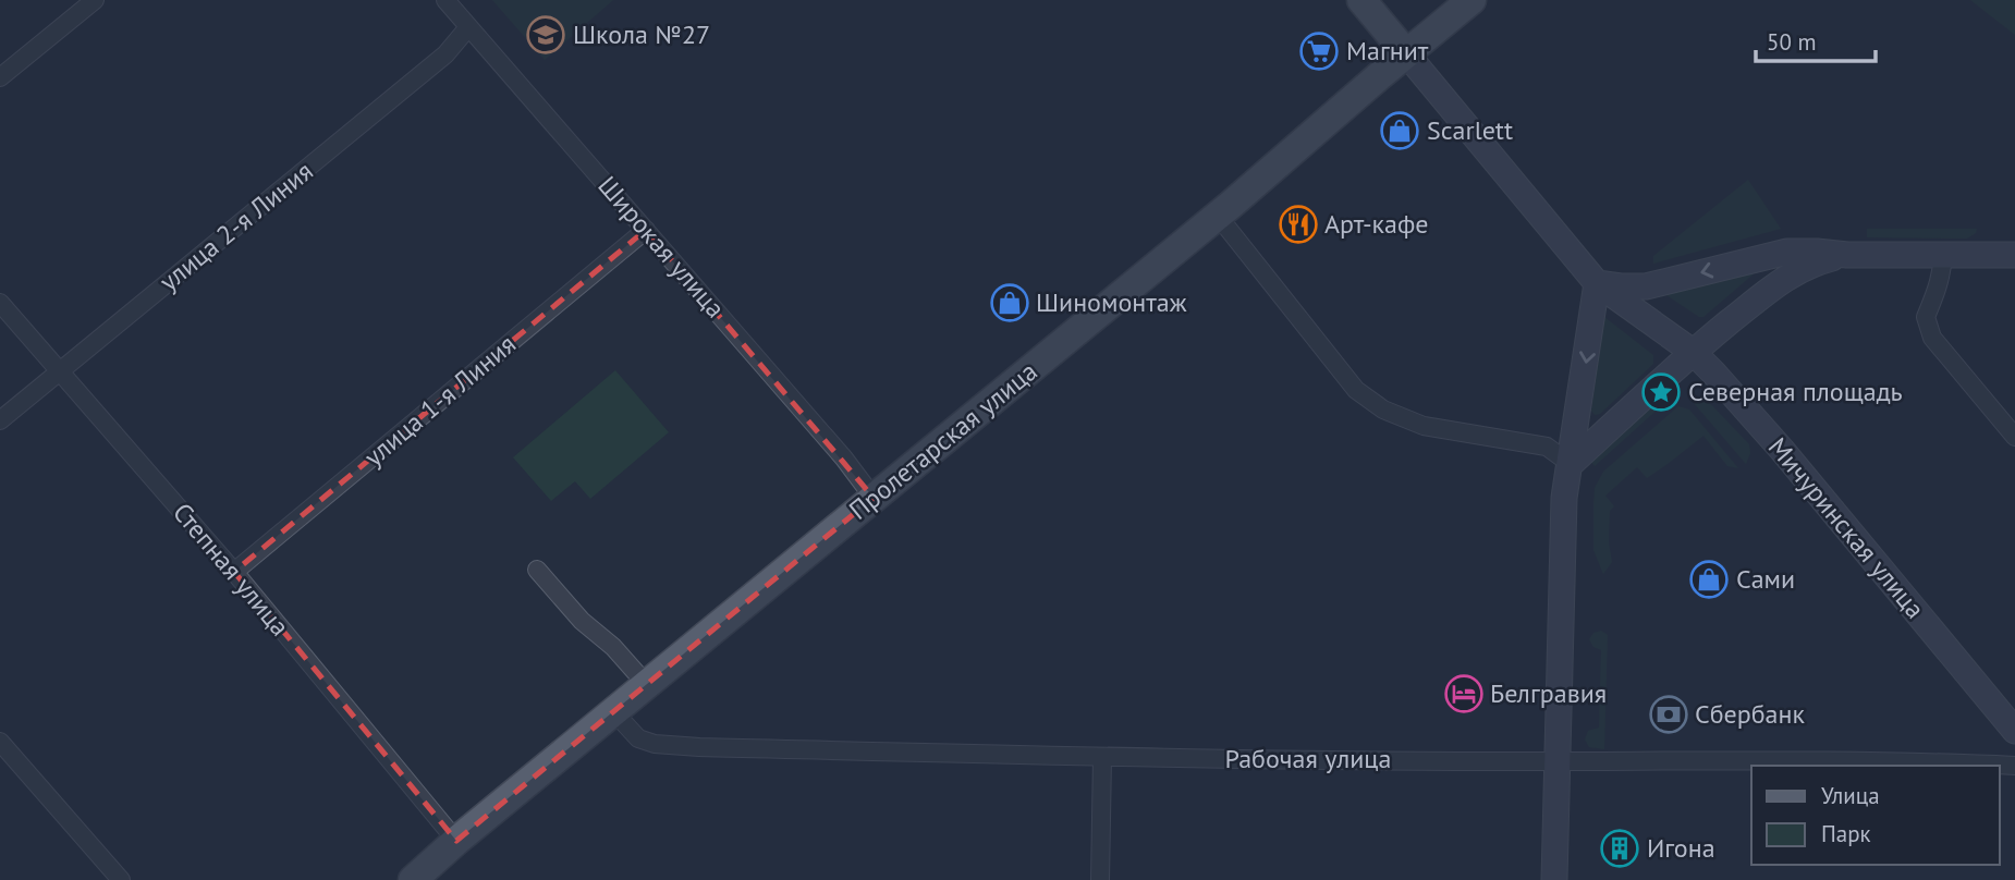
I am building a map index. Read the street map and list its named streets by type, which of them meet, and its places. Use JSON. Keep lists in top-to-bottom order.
{
  "streets": {
    "main road": ["Пролетарская улица", "Мичуринская улица"],
    "street": [
      "улица 2-я Линия",
      "Широкая улица",
      "улица 1-я Линия",
      "Степная улица",
      "Рабочая улица"
    ]
  },
  "crossings": [
    ["улица 2-я Линия", "Широкая улица"],
    ["улица 2-я Линия", "Степная улица"],
    ["Широкая улица", "улица 1-я Линия"],
    ["Широкая улица", "Пролетарская улица"],
    ["улица 1-я Линия", "Степная улица"],
    ["Пролетарская улица", "Мичуринская улица"],
    ["Пролетарская улица", "Степная улица"],
    ["Пролетарская улица", "Рабочая улица"]
  ],
  "places": {
    "school or university": ["Школа №27"],
    "supermarket": ["Магнит"],
    "shop": ["Scarlett", "Шиномонтаж", "Сами"],
    "restaurant": ["Арт-кафе"],
    "place": ["Северная площадь"],
    "hotel": ["Белгравия"],
    "bank": ["Сбербанк"],
    "building": ["Игона"]
  },
  "legend": ["Улица", "Парк"],
  "scale_bar": "50 m"
}
